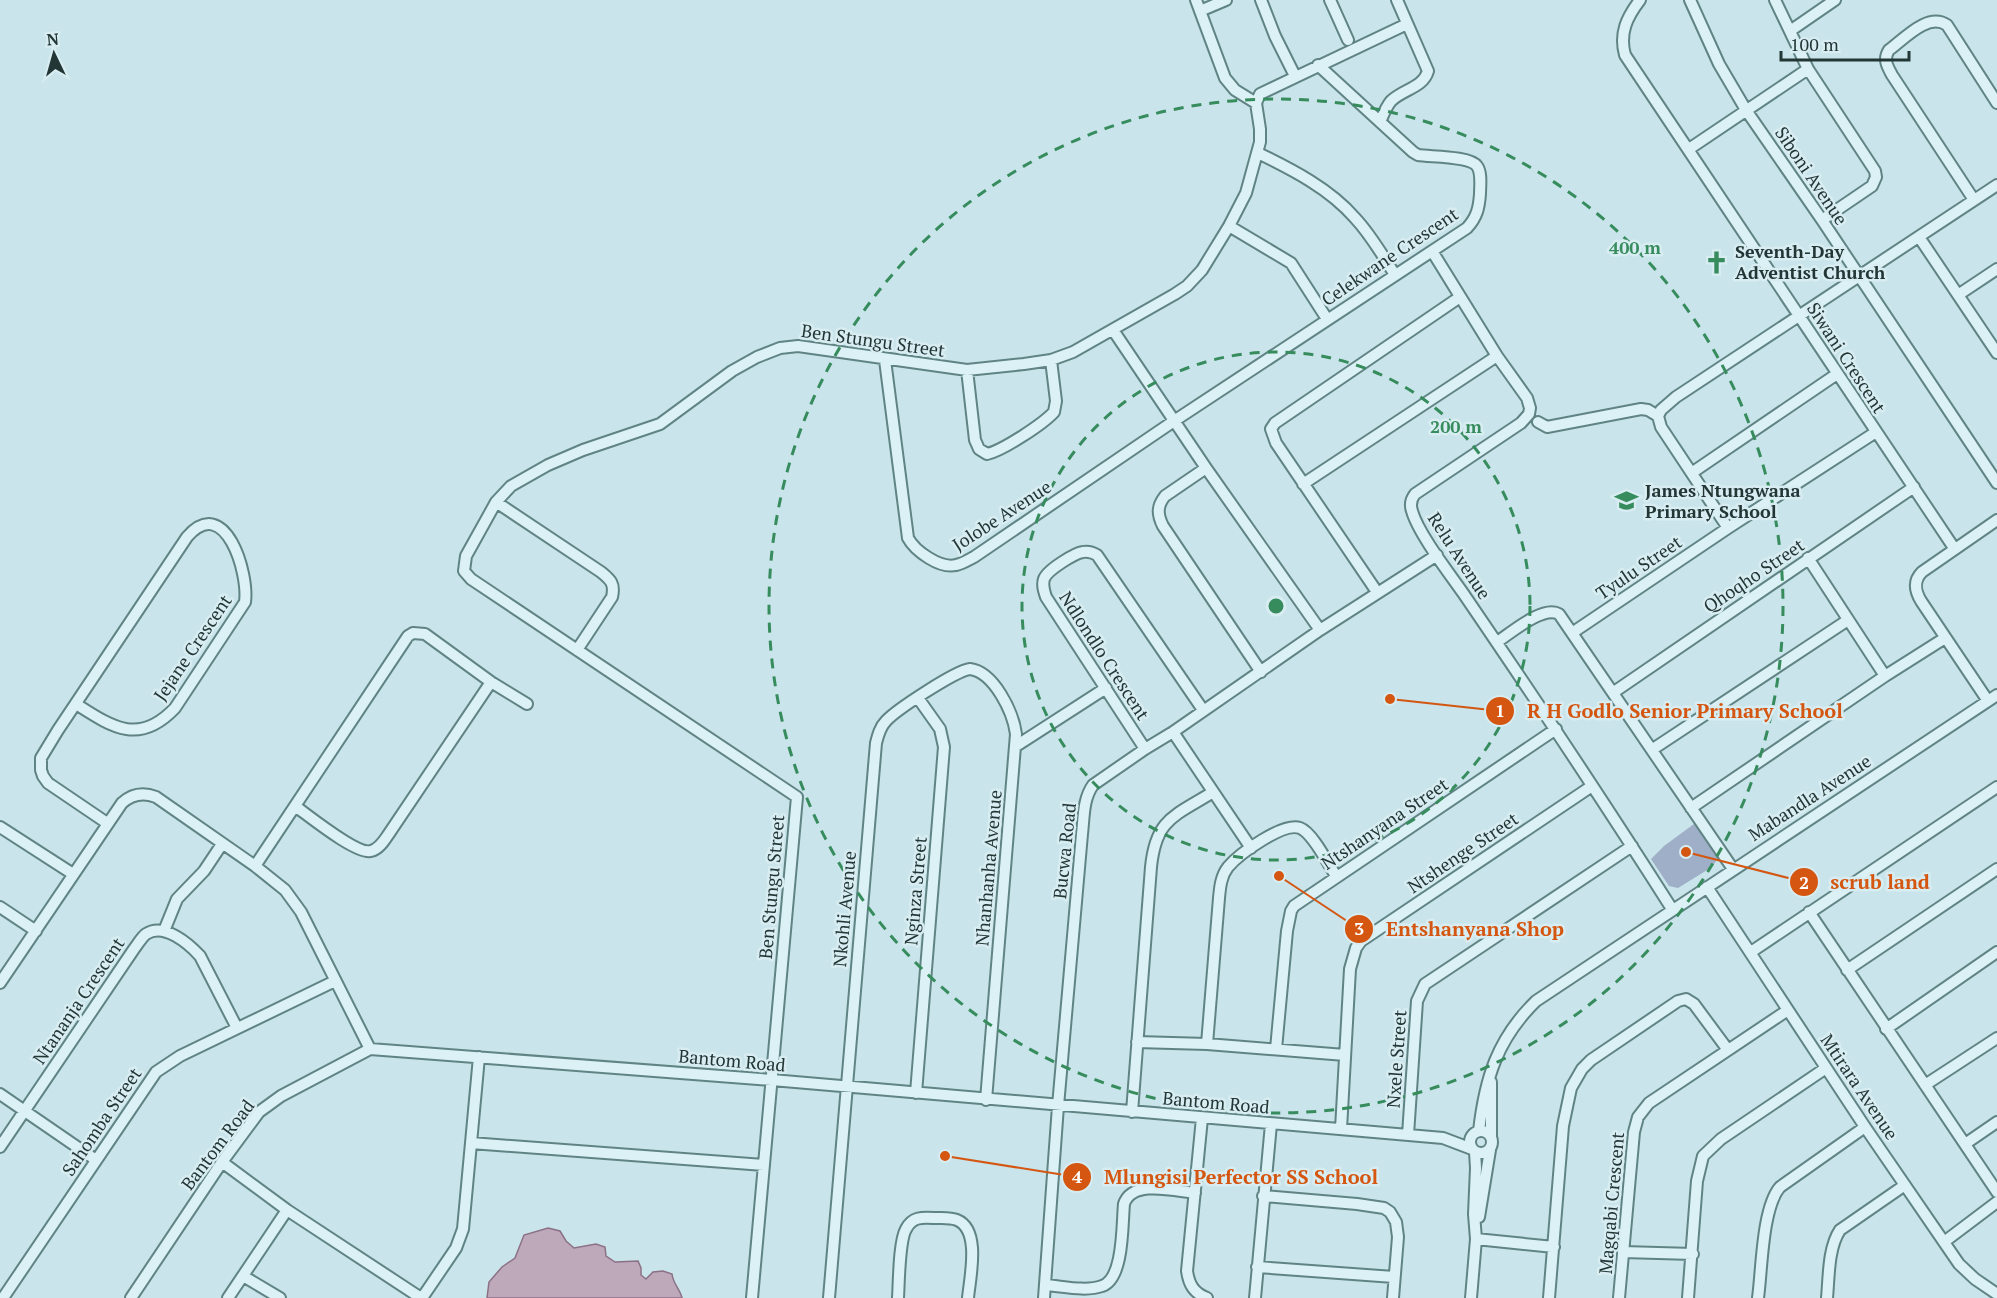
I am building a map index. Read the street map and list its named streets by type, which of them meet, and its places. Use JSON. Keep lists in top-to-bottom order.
{
  "streets": {
    "street": [
      "Siboni Avenue",
      "Celekwane Crescent",
      "Ben Stungu Street",
      "Siwani Crescent",
      "Jolobe Avenue",
      "Relu Avenue",
      "Tyulu Street",
      "Qhoqho Street",
      "Jejane Crescent",
      "Ndlondlo Crescent",
      "Mabandla Avenue",
      "Ntshanyana Street",
      "Bucwa Road",
      "Ntshenge Street",
      "Nhanhanha Avenue",
      "Nginza Street",
      "Nkohli Avenue",
      "Ntananja Crescent",
      "Nxele Street",
      "Bantom Road",
      "Mtirara Avenue",
      "Sahomba Street",
      "Magqabi Crescent"
    ]
  },
  "crossings": [
    ["Celekwane Crescent", "Jolobe Avenue"],
    ["Celekwane Crescent", "Relu Avenue"],
    ["Ben Stungu Street", "Jolobe Avenue"],
    ["Ben Stungu Street", "Bantom Road"],
    ["Siwani Crescent", "Tyulu Street"],
    ["Siwani Crescent", "Qhoqho Street"],
    ["Relu Avenue", "Mabandla Avenue"],
    ["Relu Avenue", "Ntshanyana Street"],
    ["Relu Avenue", "Bucwa Road"],
    ["Relu Avenue", "Ntshenge Street"],
    ["Relu Avenue", "Nxele Street"],
    ["Ndlondlo Crescent", "Bucwa Road"],
    ["Mabandla Avenue", "Bantom Road"],
    ["Mabandla Avenue", "Mtirara Avenue"],
    ["Bucwa Road", "Bantom Road"],
    ["Ntshenge Street", "Bantom Road"],
    ["Nhanhanha Avenue", "Nkohli Avenue"],
    ["Nhanhanha Avenue", "Bantom Road"],
    ["Nginza Street", "Nkohli Avenue"],
    ["Nginza Street", "Bantom Road"],
    ["Nkohli Avenue", "Bantom Road"],
    ["Nxele Street", "Bantom Road"],
    ["Mtirara Avenue", "Magqabi Crescent"]
  ],
  "places": {
    "church": ["Seventh-Day Adventist Church"],
    "school or university": ["James Ntungwana Primary School"],
    "other": [
      "R H Godlo Senior Primary School",
      "scrub land",
      "Entshanyana Shop",
      "Mlungisi Perfector SS School"
    ]
  },
  "scale_bar": "100 m",
  "north": "top",
  "rings": ["400 m", "200 m"]
}
